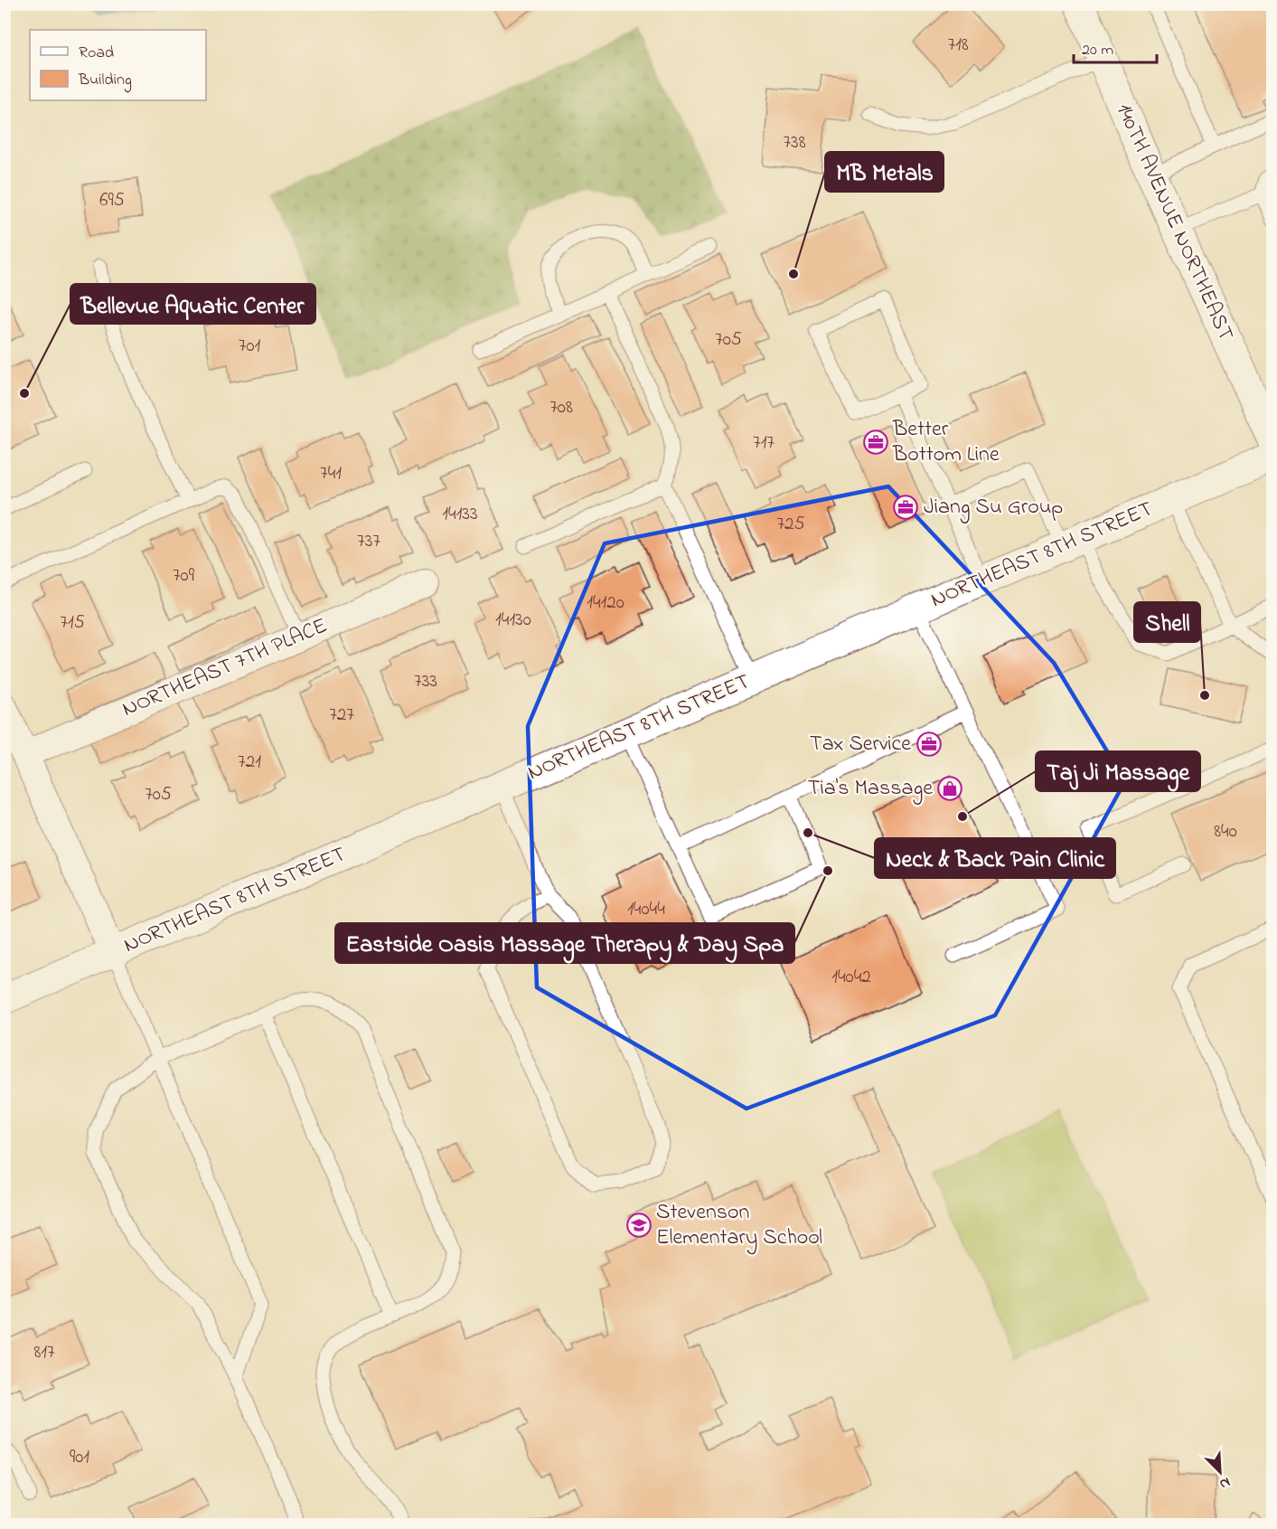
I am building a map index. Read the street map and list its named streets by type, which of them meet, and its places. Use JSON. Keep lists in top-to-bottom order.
{
  "streets": {
    "main road": ["140TH AVENUE NORTHEAST", "NORTHEAST 8TH STREET"],
    "street": ["NORTHEAST 7TH PLACE"]
  },
  "places": {
    "other": [
      "MB Metals",
      "Bellevue Aquatic Center",
      "Shell",
      "Taj Ji Massage",
      "Neck & Back Pain Clinic",
      "Eastside Oasis Massage Therapy & Day Spa"
    ],
    "office": ["Better Bottom Line", "Jiang Su Group", "Tax Service"],
    "shop": ["Tia's Massage"],
    "school or university": ["Stevenson Elementary School"]
  },
  "house_numbers": [
    "718",
    "738",
    "695",
    "705",
    "701",
    "708",
    "717",
    "741",
    "14133",
    "725",
    "737",
    "709",
    "14120",
    "14130",
    "715",
    "733",
    "727",
    "721",
    "705",
    "840",
    "14044",
    "14042",
    "817",
    "901"
  ],
  "legend": ["Road", "Building"],
  "scale_bar": "20 m",
  "north": "bottom right"
}
